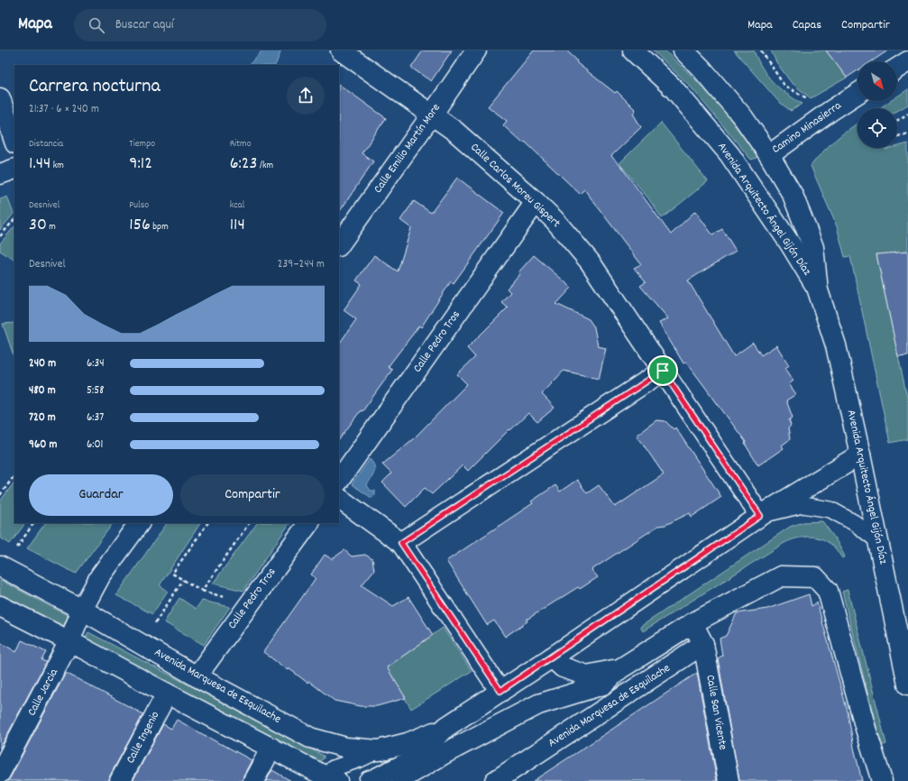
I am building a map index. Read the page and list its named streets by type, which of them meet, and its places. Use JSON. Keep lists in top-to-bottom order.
{
  "streets": {
    "street": [
      "Camino Minasierra",
      "Calle Emilio Martín More",
      "Calle Carlos Moreu Gispert",
      "Avenida Arquitecto Ángel Gijón Díaz",
      "Calle Pedro Tros",
      "Avenida Marquesa de Esquilache",
      "Calle Jarcia",
      "Calle San Vicente",
      "Calle Ingenio"
    ]
  },
  "crossings": [
    ["Camino Minasierra", "Avenida Arquitecto Ángel Gijón Díaz"],
    ["Calle Emilio Martín More", "Calle Carlos Moreu Gispert"],
    ["Calle Carlos Moreu Gispert", "Calle Pedro Tros"],
    ["Calle Carlos Moreu Gispert", "Avenida Marquesa de Esquilache"],
    ["Avenida Arquitecto Ángel Gijón Díaz", "Avenida Marquesa de Esquilache"],
    ["Calle Pedro Tros", "Avenida Marquesa de Esquilache"],
    ["Avenida Marquesa de Esquilache", "Calle Jarcia"],
    ["Avenida Marquesa de Esquilache", "Calle San Vicente"]
  ],
  "north": "bottom right",
  "page": {
    "header": "Mapa",
    "search": "Buscar aquí",
    "nav": ["Mapa", "Capas", "Compartir"],
    "heading": ["Carrera nocturna", "21:37 · 6 × 240 m"],
    "stats": [
      ["Distancia", "1.44 km"],
      ["Tiempo", "9:12"],
      ["Ritmo", "6:23 /km"],
      ["Desnivel", "30 m"],
      ["Pulso", "156 bpm"],
      ["kcal", "114"]
    ],
    "chart": ["Desnivel", "239–244 m"],
    "list": [
      {
        "name": "240 m",
        "note": "6:34"
      },
      {
        "name": "480 m",
        "note": "5:58"
      },
      {
        "name": "720 m",
        "note": "6:37"
      },
      {
        "name": "960 m",
        "note": "6:01"
      }
    ],
    "buttons": ["Guardar", "Compartir"]
  }
}
